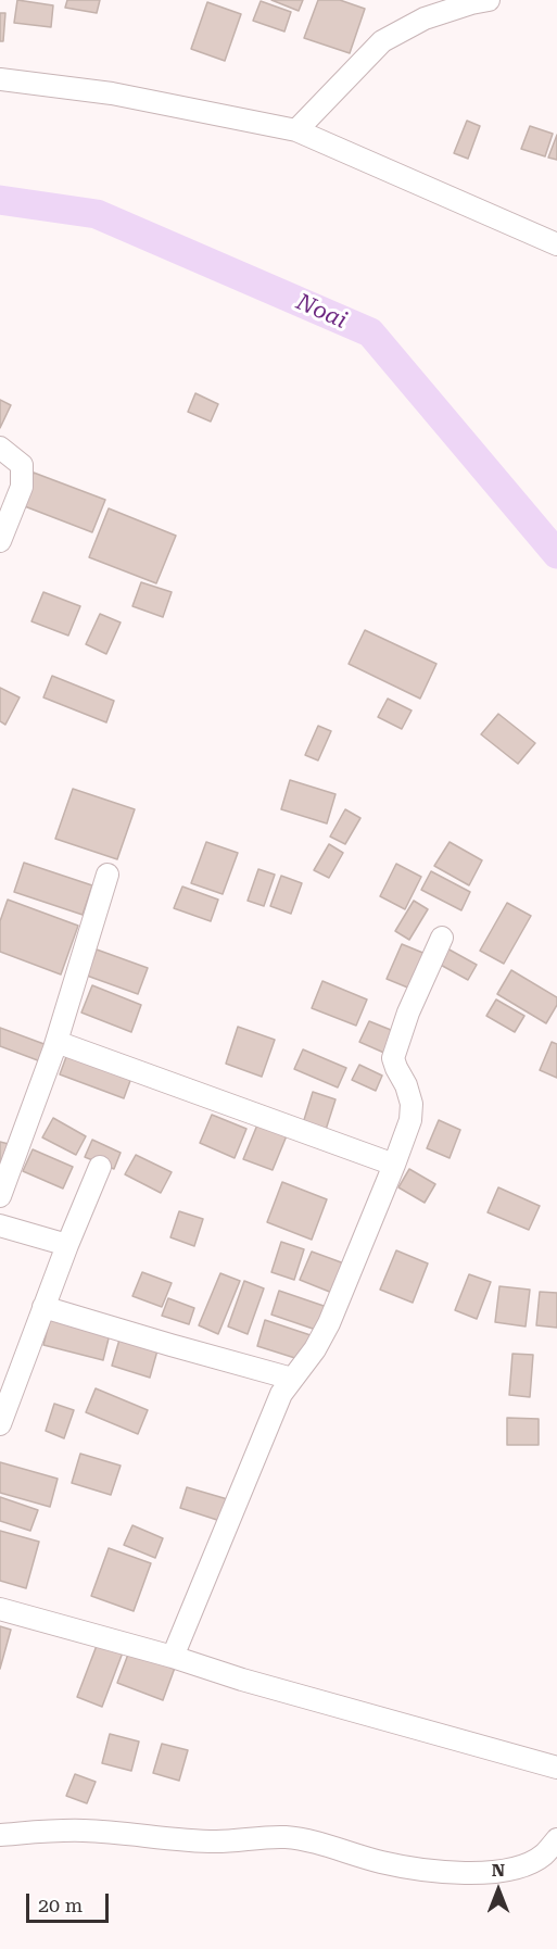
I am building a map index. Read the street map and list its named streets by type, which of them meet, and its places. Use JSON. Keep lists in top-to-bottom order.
{
  "water": ["Noai"],
  "scale_bar": "20 m",
  "north": "top"
}
